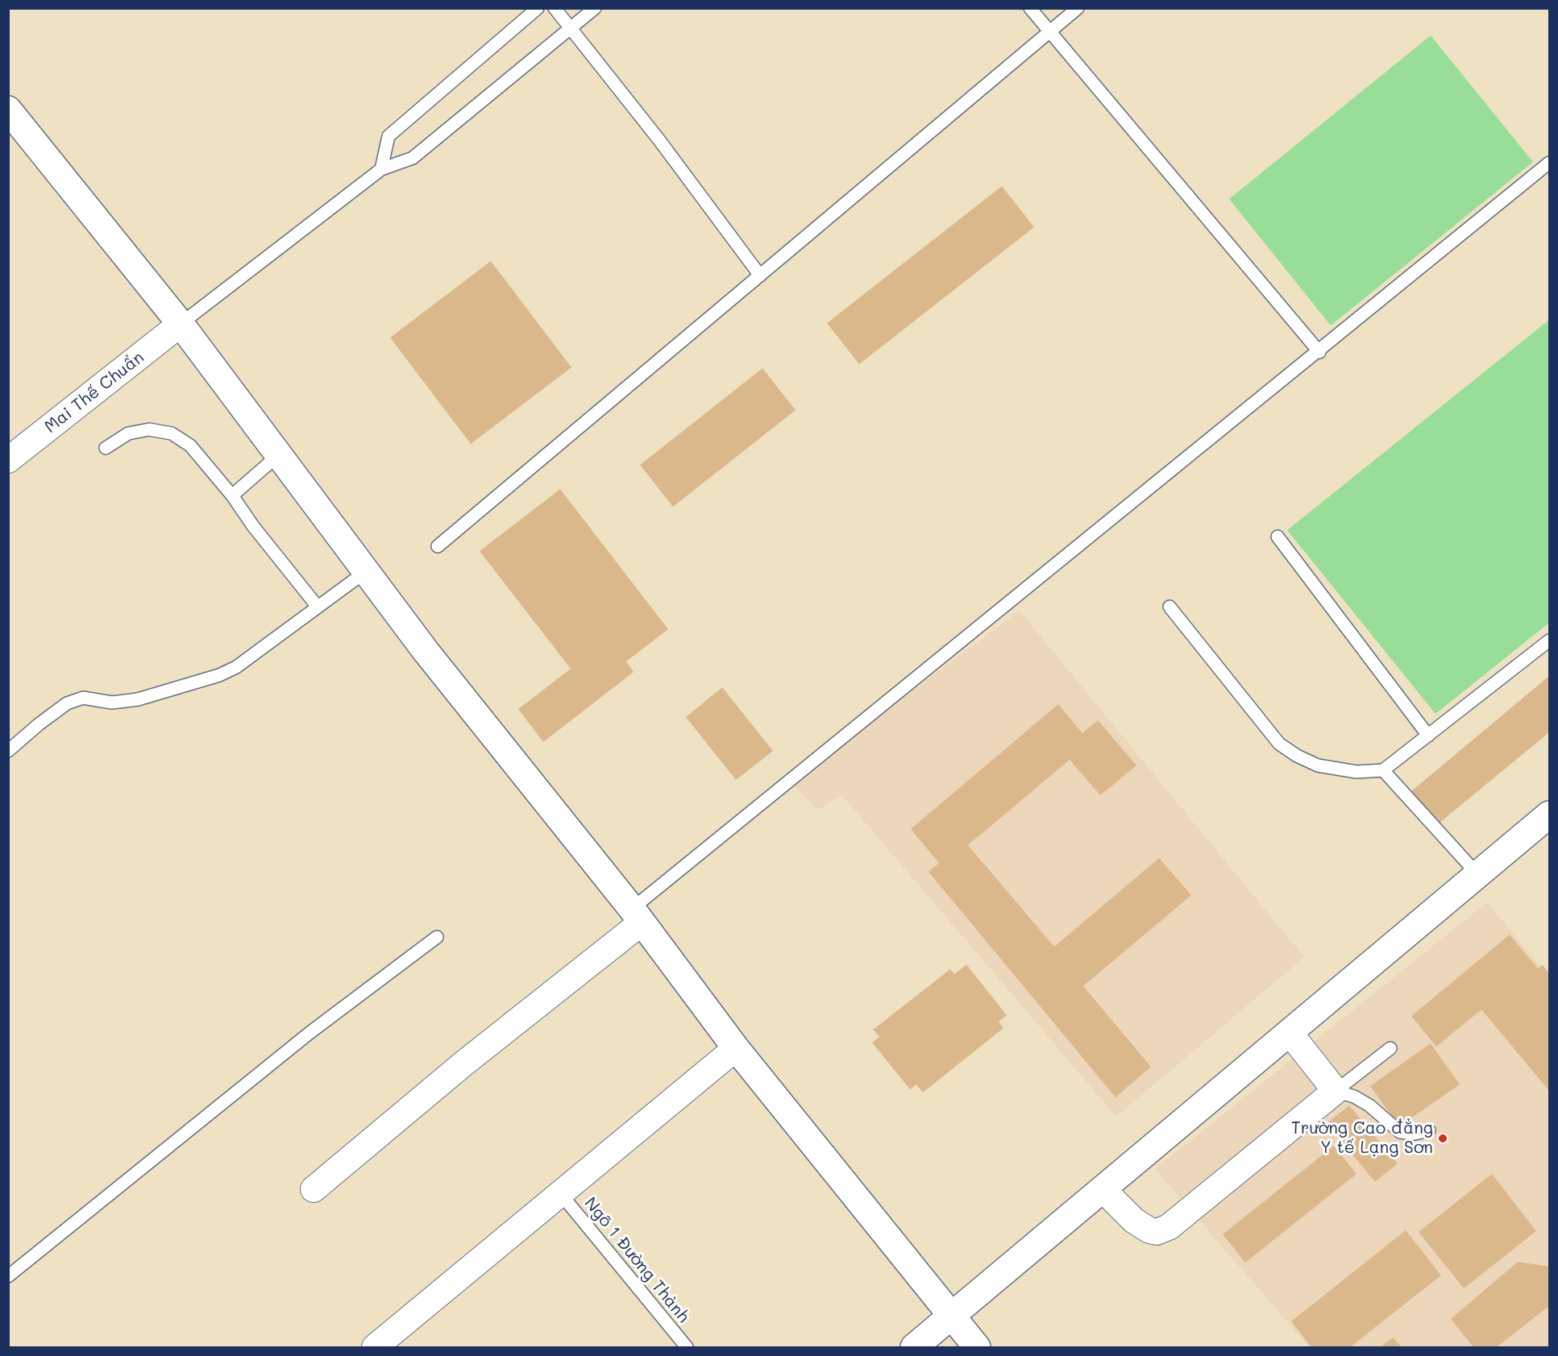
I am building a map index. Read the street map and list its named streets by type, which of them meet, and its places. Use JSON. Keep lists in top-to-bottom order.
{
  "streets": {
    "street": ["Mai Thế Chuẩn"],
    "lane": ["Ngõ 1 Đường Thành"]
  },
  "places": ["Trường Cao đẳng Y tế Lạng Sơn"]
}
